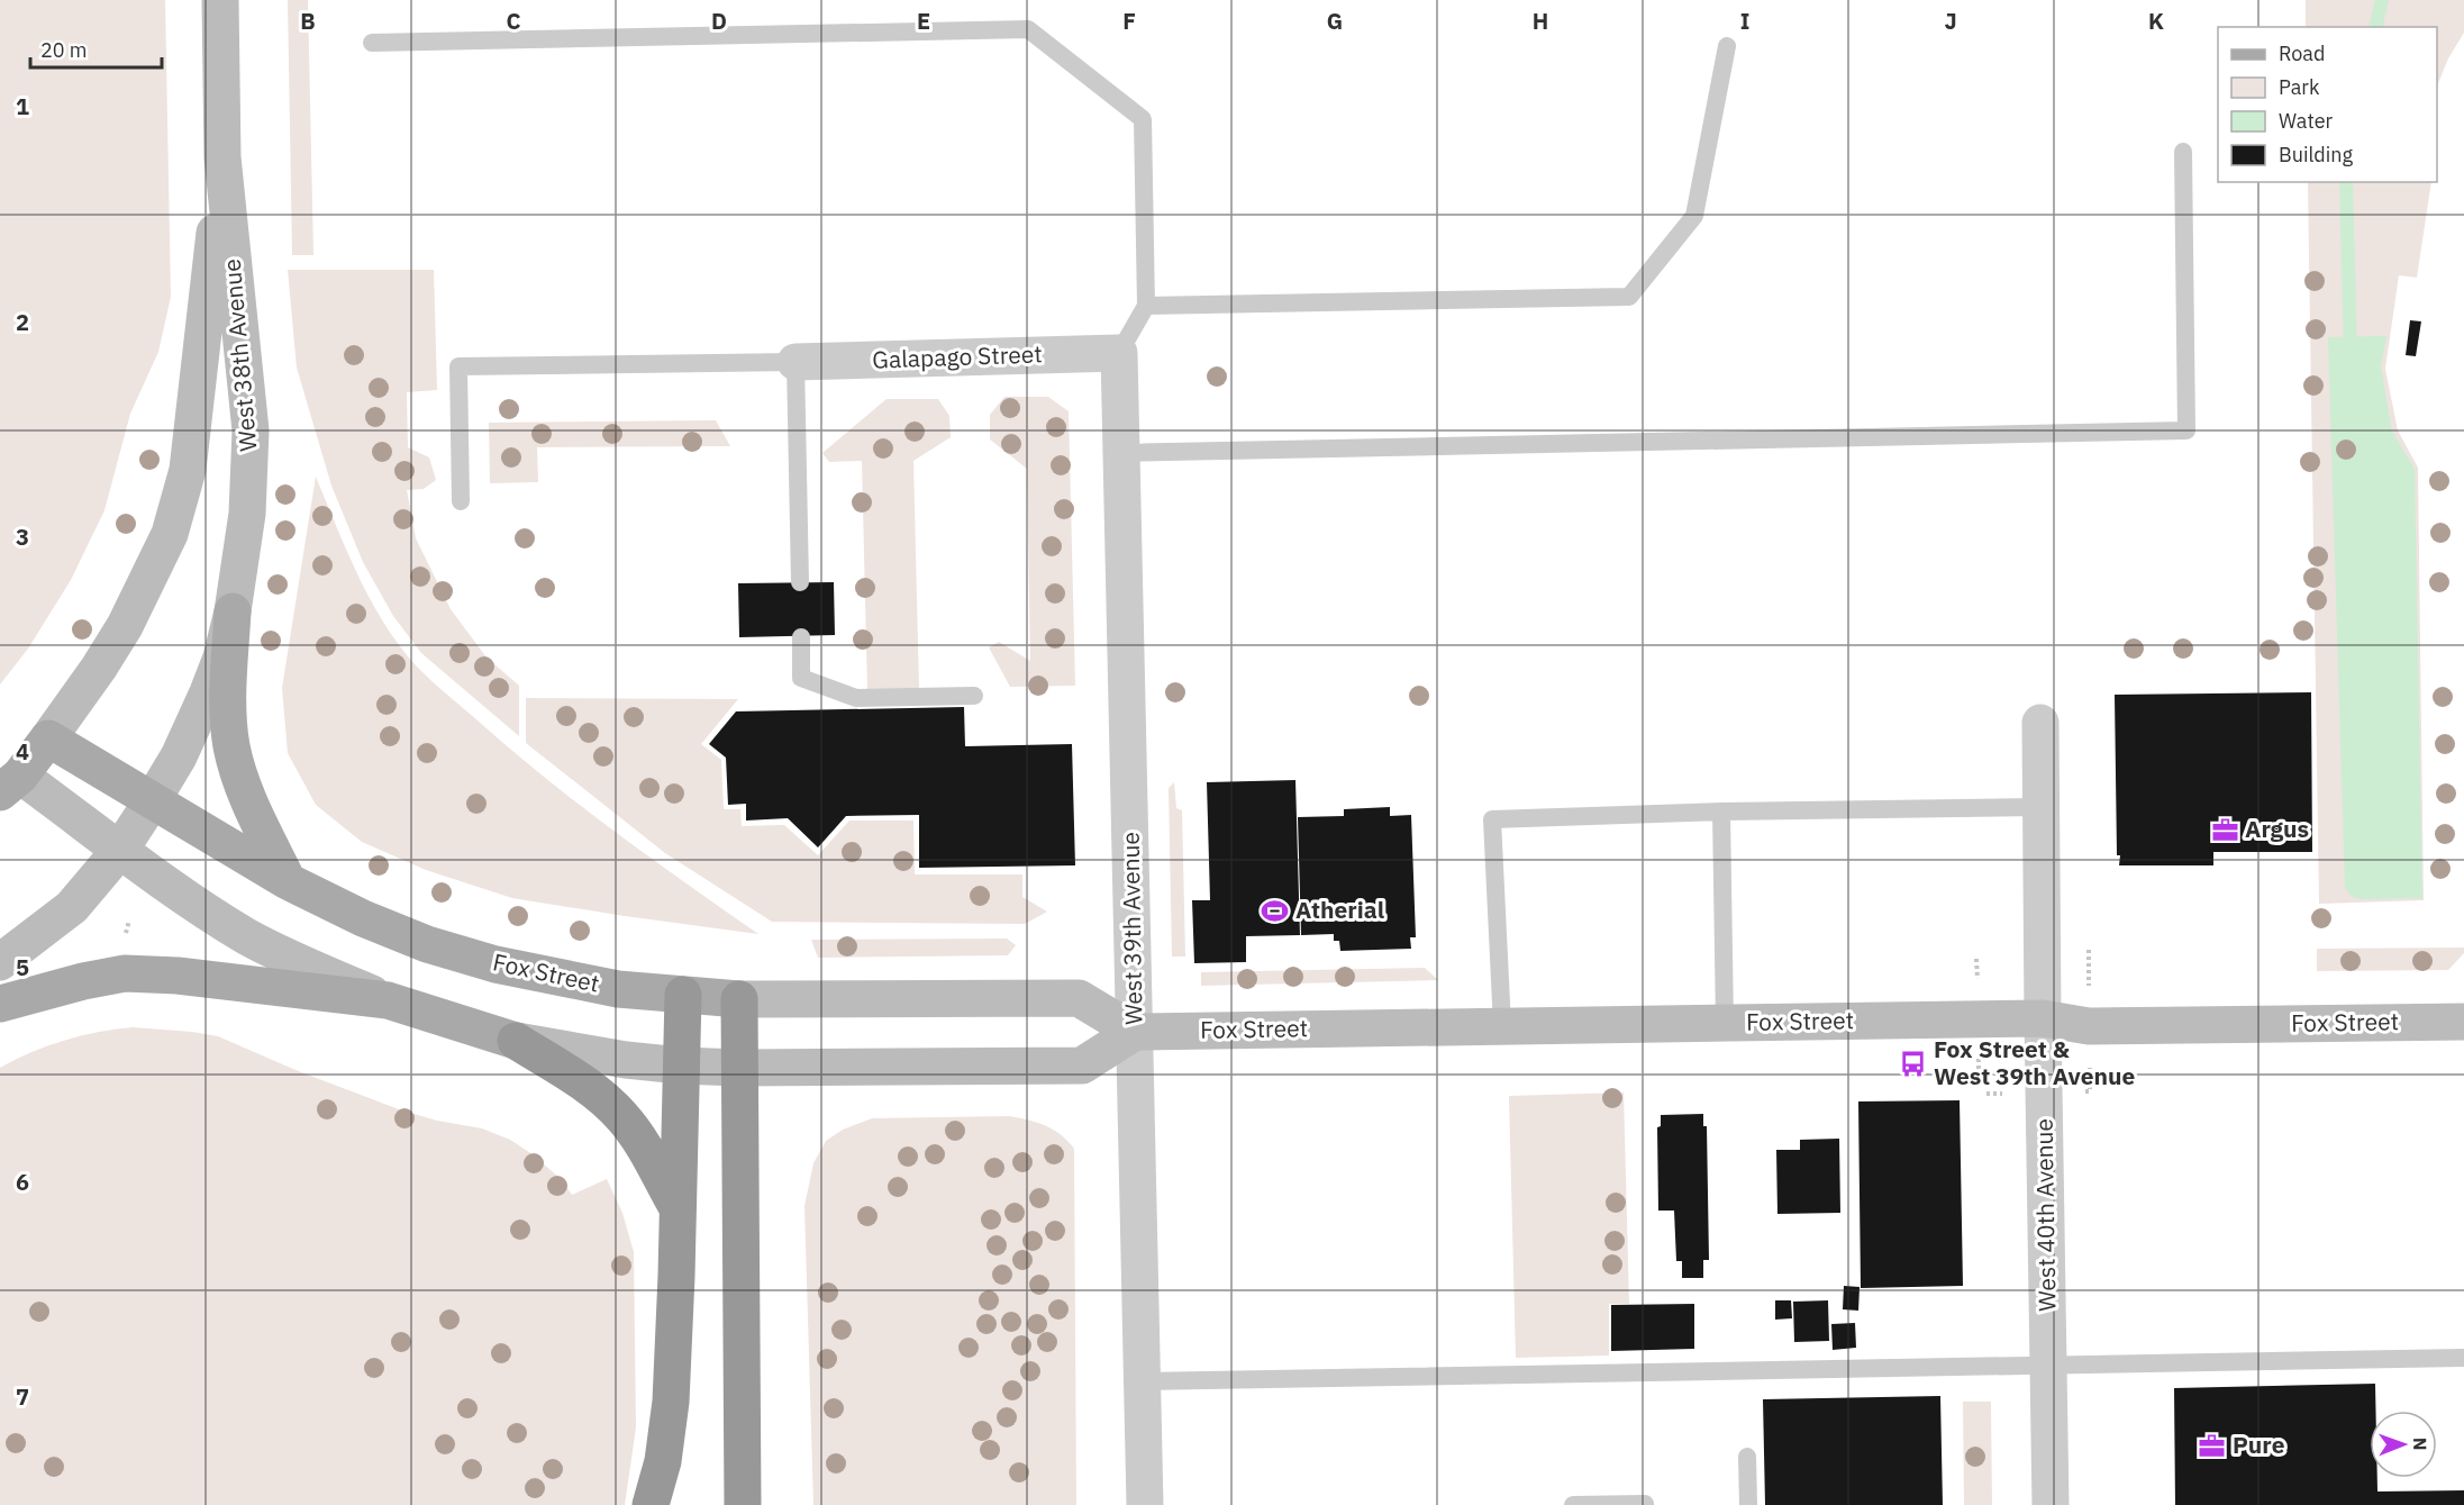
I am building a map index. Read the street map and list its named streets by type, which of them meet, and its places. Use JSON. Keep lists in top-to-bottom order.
{
  "streets": {
    "main road": ["Fox Street"],
    "street": [
      "West 38th Avenue",
      "Galapago Street",
      "West 39th Avenue",
      "West 40th Avenue"
    ]
  },
  "crossings": [
    ["West 38th Avenue", "Fox Street"],
    ["Galapago Street", "West 39th Avenue"],
    ["West 39th Avenue", "Fox Street"],
    ["Fox Street", "West 40th Avenue"]
  ],
  "places": {
    "office": ["Argus", "Pure"],
    "sports": ["Atherial"],
    "bus stop": ["Fox Street & West 39th Avenue"]
  },
  "legend": [
    "Road",
    "Park",
    "Water",
    "Building"
  ],
  "scale_bar": "20 m",
  "north": "right",
  "grid": {
    "columns": [
      "B",
      "C",
      "D",
      "E",
      "F",
      "G",
      "H",
      "I",
      "J",
      "K"
    ],
    "rows": [
      "1",
      "2",
      "3",
      "4",
      "5",
      "6",
      "7"
    ]
  }
}
